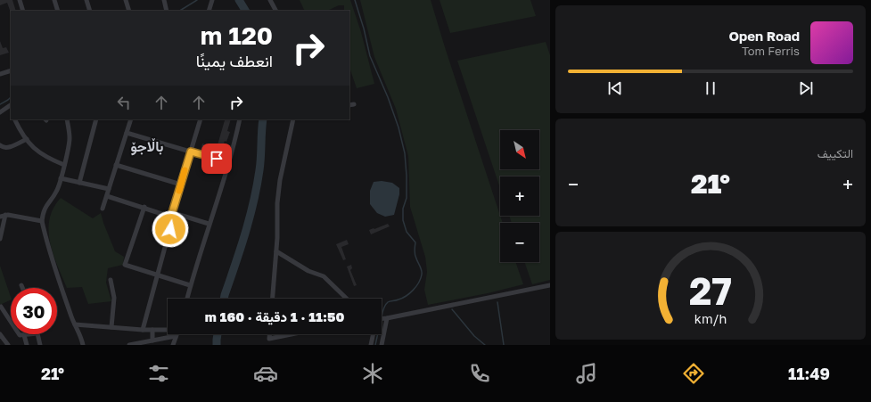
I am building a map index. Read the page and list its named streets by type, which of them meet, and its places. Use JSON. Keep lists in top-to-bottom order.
{
  "districts": ["باڵاجۆ"],
  "north": "bottom right",
  "page": {
    "turn": ["120 m", "انعطف يمينًا"],
    "song": ["Open Road", "Tom Ferris"],
    "tile": "التكييف",
    "map_buttons": ["+", "−"],
    "heat": ["−", "21°", "+"],
    "limit": "30",
    "trip": "11:50 · 1 دقيقة · 160 m",
    "tabs": ["11:49", "21°"],
    "gauge": ["27", "km/h"]
  }
}
